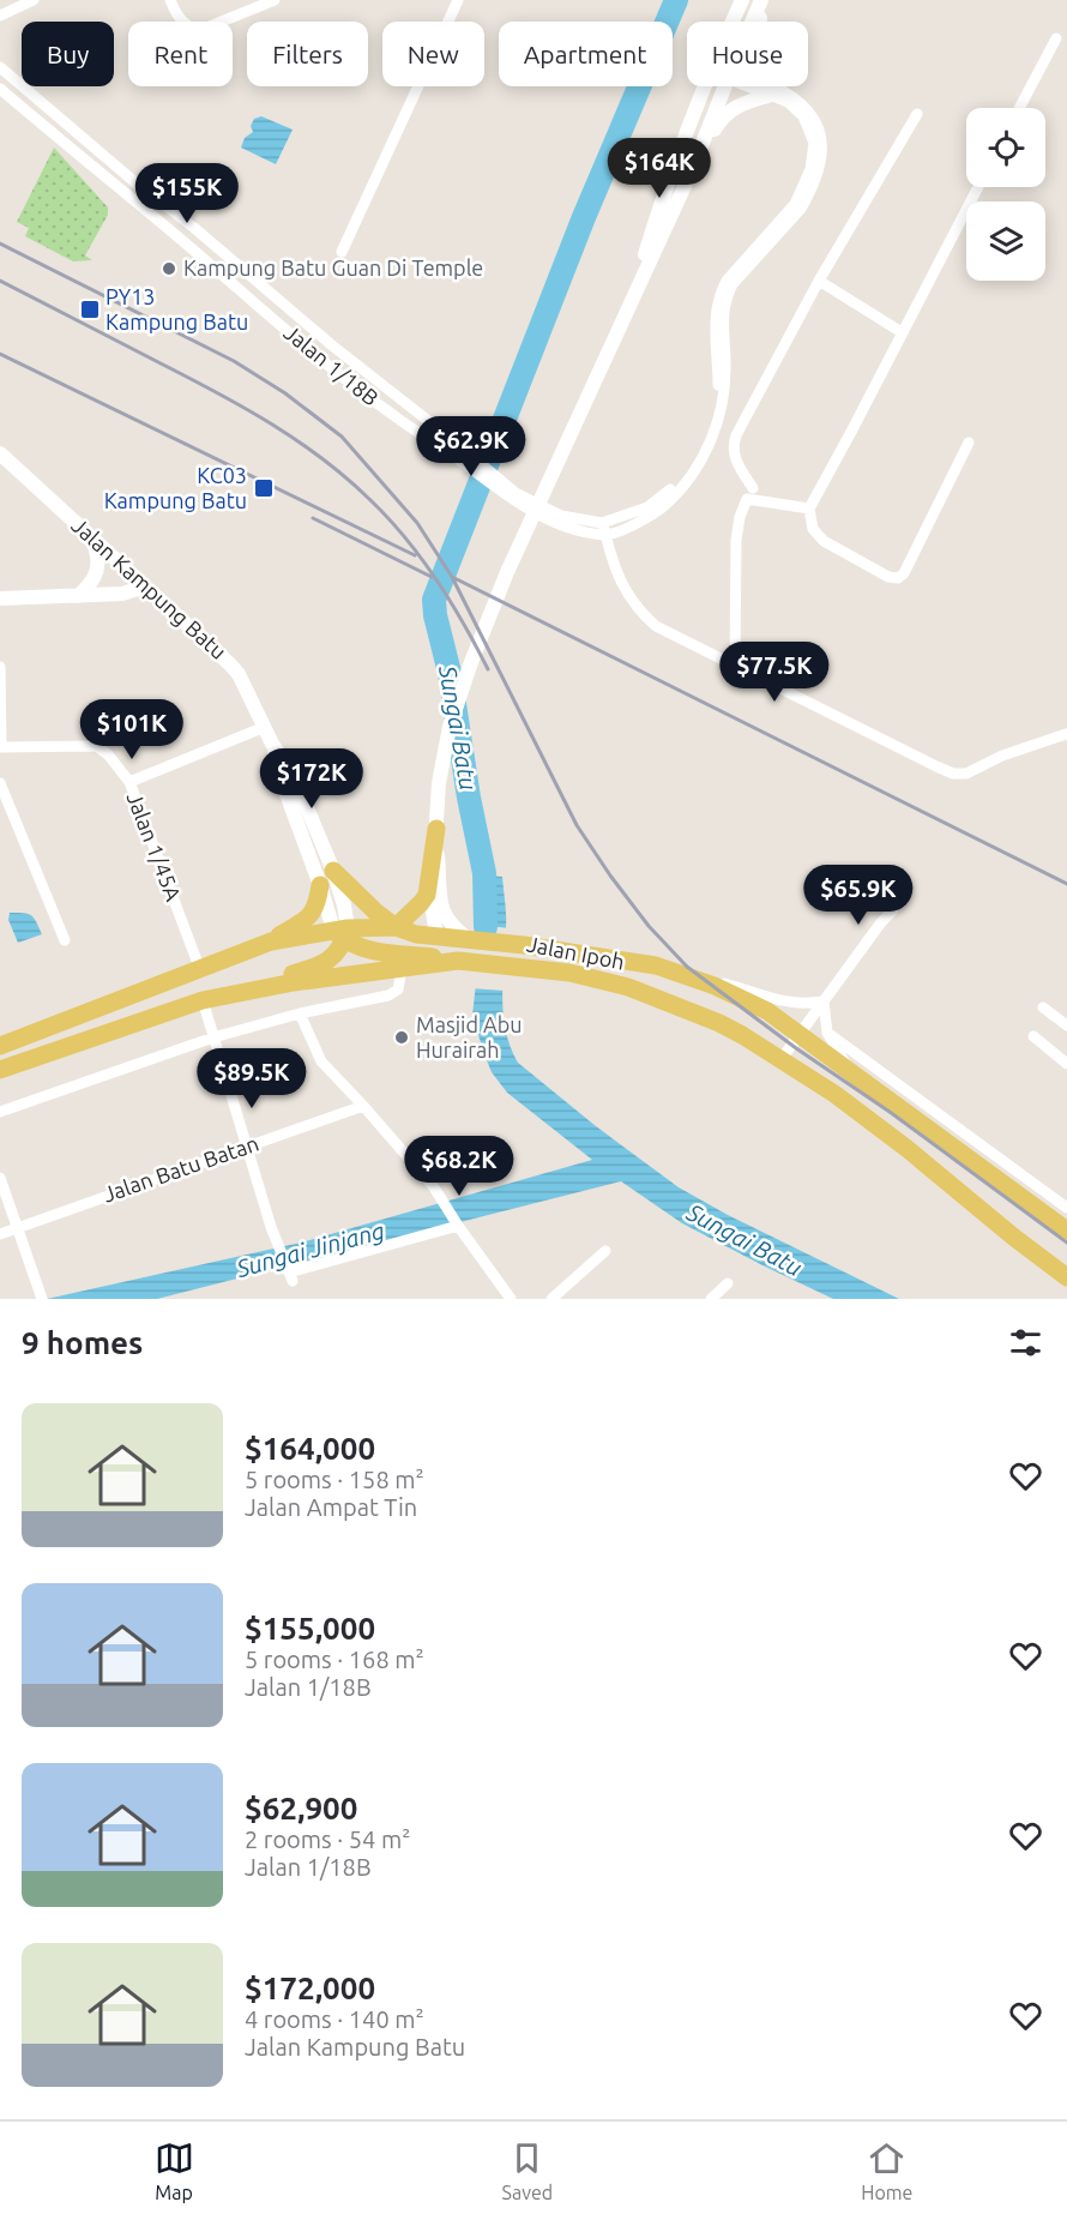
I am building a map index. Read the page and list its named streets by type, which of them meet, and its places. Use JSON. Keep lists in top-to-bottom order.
{
  "streets": {
    "main road": ["Jalan Ipoh"],
    "street": [
      "Jalan 1/18B",
      "Jalan Kampung Batu",
      "Jalan 1/45A",
      "Jalan Batu Batan"
    ]
  },
  "crossings": [
    ["Jalan Kampung Batu", "Jalan Ipoh"],
    ["Jalan 1/45A", "Jalan Ipoh"]
  ],
  "water": ["Sungai Batu", "Sungai Jinjang"],
  "places": {
    "other": ["Kampung Batu Guan Di Temple", "Masjid Abu Hurairah"],
    "transit": ["PY13 Kampung Batu", "KC03 Kampung Batu"]
  },
  "page": {
    "chip": [
      "Buy",
      "Rent",
      "Filters",
      "New",
      "Apartment",
      "House"
    ],
    "price": [
      "$164K",
      "$155K",
      "$62.9K",
      "$77.5K",
      "$101K",
      "$172K",
      "$65.9K",
      "$89.5K",
      "$68.2K"
    ],
    "heading": "9 homes",
    "list": [
      {
        "name": "$164,000",
        "note": "5 rooms · 158 m² · Jalan Ampat Tin"
      },
      {
        "name": "$155,000",
        "note": "5 rooms · 168 m² · Jalan 1/18B"
      },
      {
        "name": "$62,900",
        "note": "2 rooms · 54 m² · Jalan 1/18B"
      },
      {
        "name": "$172,000",
        "note": "4 rooms · 140 m² · Jalan Kampung Batu"
      }
    ],
    "tabs": ["Map", "Saved", "Home"]
  }
}
